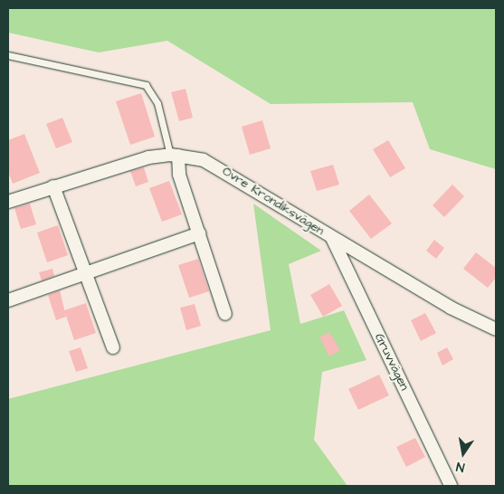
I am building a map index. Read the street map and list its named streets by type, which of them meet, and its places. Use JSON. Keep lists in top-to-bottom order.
{
  "streets": {
    "street": ["Övre Krondiksvägen", "Gruvvägen"]
  },
  "crossings": [
    ["Övre Krondiksvägen", "Gruvvägen"]
  ],
  "north": "bottom"
}
